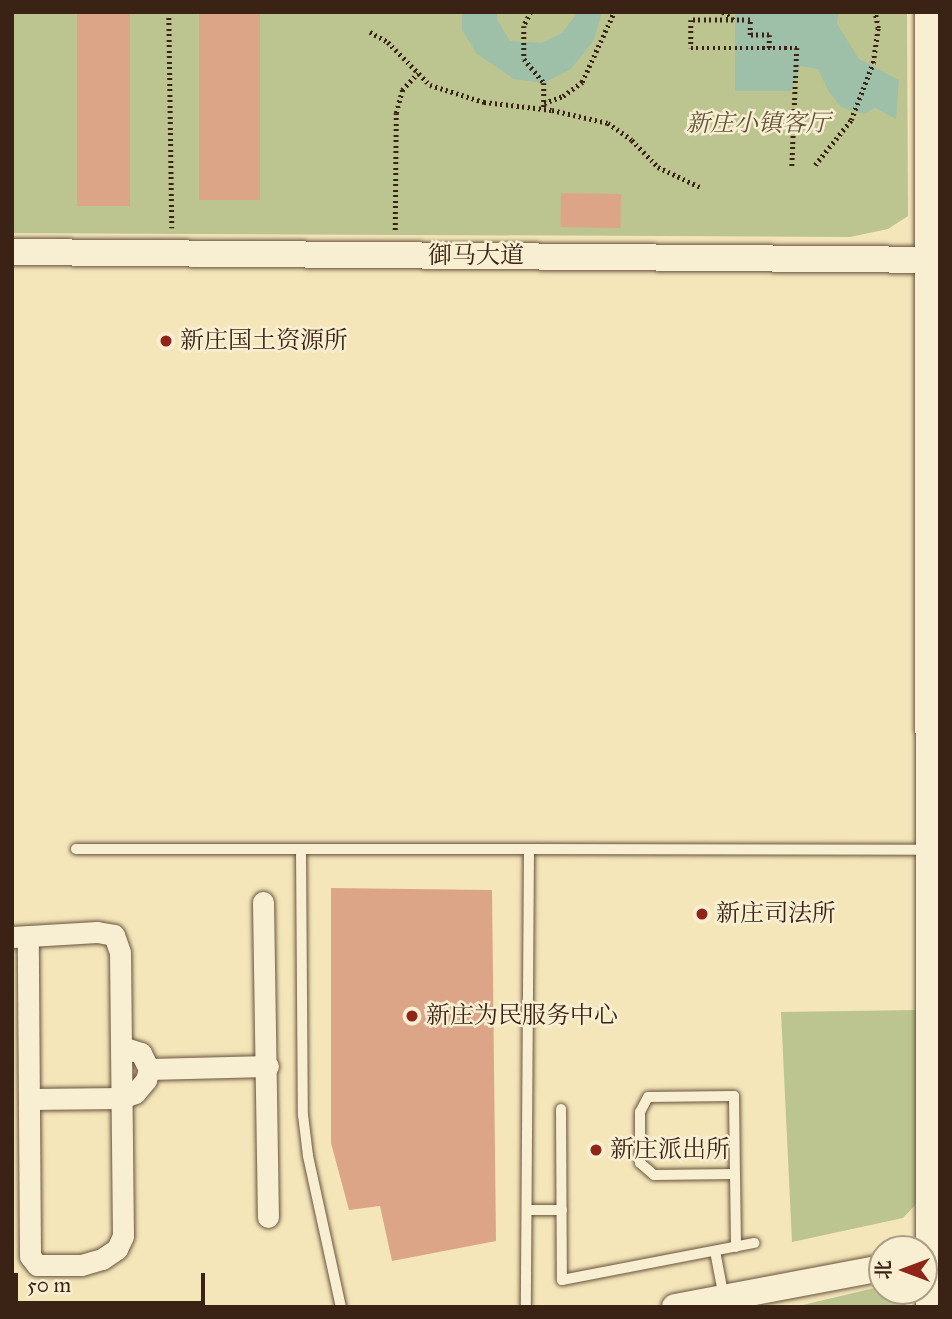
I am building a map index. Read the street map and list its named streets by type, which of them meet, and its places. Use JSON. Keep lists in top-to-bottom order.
{
  "streets": {
    "street": ["御马大道"]
  },
  "parks": ["新庄小镇客厅"],
  "places": [
    "新庄国土资源所",
    "新庄司法所",
    "新庄为民服务中心",
    "新庄派出所"
  ],
  "scale_bar": "50 m",
  "north": "left"
}
